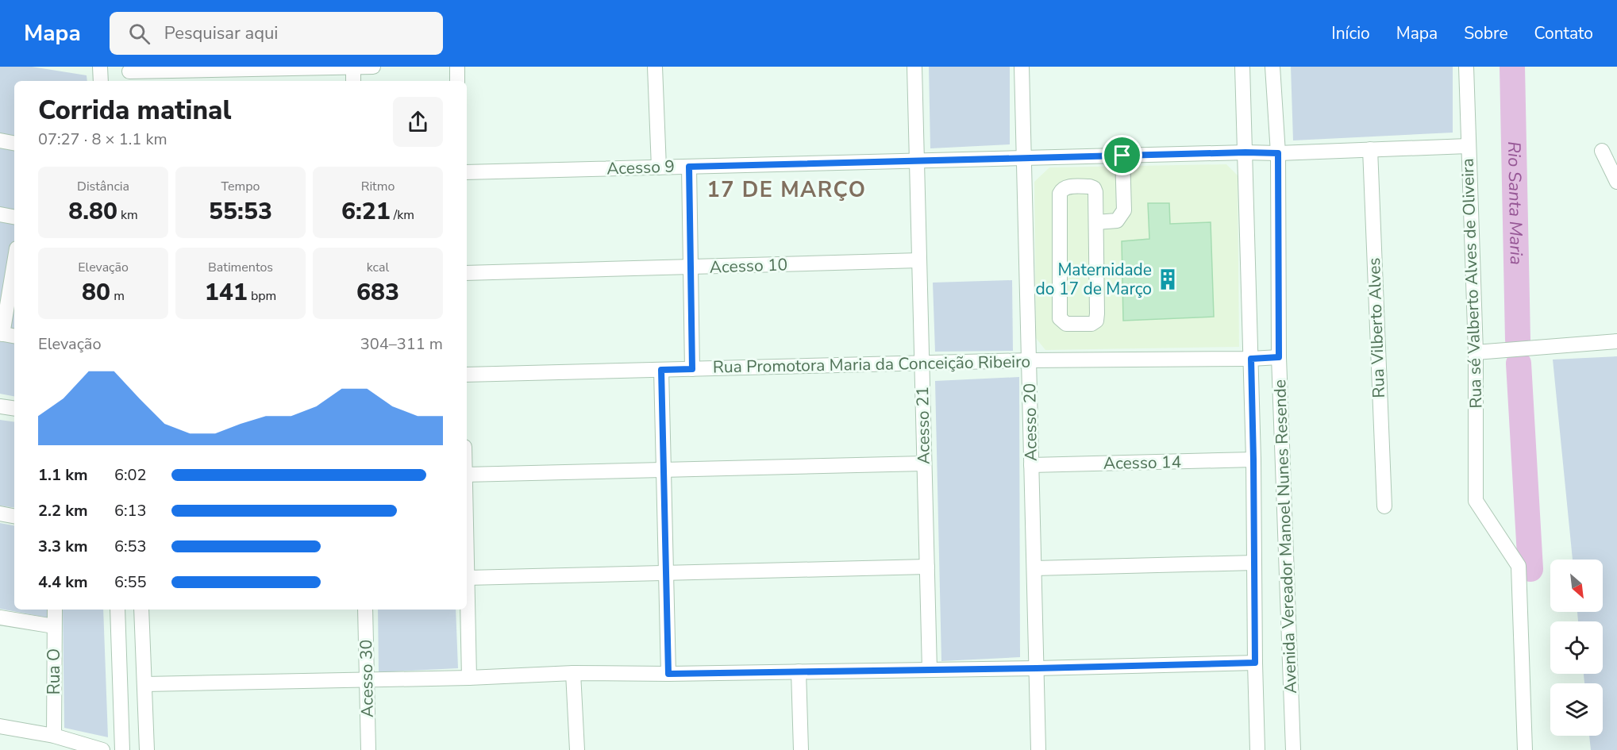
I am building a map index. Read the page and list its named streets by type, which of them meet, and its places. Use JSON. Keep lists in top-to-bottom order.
{
  "streets": {
    "street": [
      "Acesso 9",
      "Acesso 10",
      "Rua sé Valberto Alves de Oliveira",
      "Rua Vilberto Alves",
      "Rua Promotora Maria da Conceição Ribeiro",
      "Acesso 20",
      "Acesso 21",
      "Acesso 14",
      "Avenida Vereador Manoel Nunes Resende",
      "Rua O",
      "Acesso 30"
    ]
  },
  "crossings": [
    ["Acesso 9", "Rua sé Valberto Alves de Oliveira"],
    ["Acesso 9", "Rua Vilberto Alves"],
    ["Acesso 9", "Acesso 20"],
    ["Acesso 9", "Acesso 21"],
    ["Acesso 9", "Avenida Vereador Manoel Nunes Resende"],
    ["Acesso 10", "Acesso 21"],
    ["Rua Promotora Maria da Conceição Ribeiro", "Acesso 20"],
    ["Rua Promotora Maria da Conceição Ribeiro", "Acesso 21"],
    ["Rua Promotora Maria da Conceição Ribeiro", "Avenida Vereador Manoel Nunes Resende"],
    ["Acesso 20", "Acesso 14"]
  ],
  "districts": ["17 DE MARÇO"],
  "water": ["Rio Santa Maria"],
  "places": {
    "building": ["Maternidade do 17 de Março"]
  },
  "north": "bottom right",
  "page": {
    "header": "Mapa",
    "search": "Pesquisar aqui",
    "nav": [
      "Início",
      "Mapa",
      "Sobre",
      "Contato"
    ],
    "heading": ["Corrida matinal", "07:27 · 8 × 1.1 km"],
    "stats": [
      ["Distância", "8.80 km"],
      ["Tempo", "55:53"],
      ["Ritmo", "6:21 /km"],
      ["Elevação", "80 m"],
      ["Batimentos", "141 bpm"],
      ["kcal", "683"]
    ],
    "chart": ["Elevação", "304–311 m"],
    "list": [
      {
        "name": "1.1 km",
        "note": "6:02"
      },
      {
        "name": "2.2 km",
        "note": "6:13"
      },
      {
        "name": "3.3 km",
        "note": "6:53"
      },
      {
        "name": "4.4 km",
        "note": "6:55"
      }
    ]
  }
}
